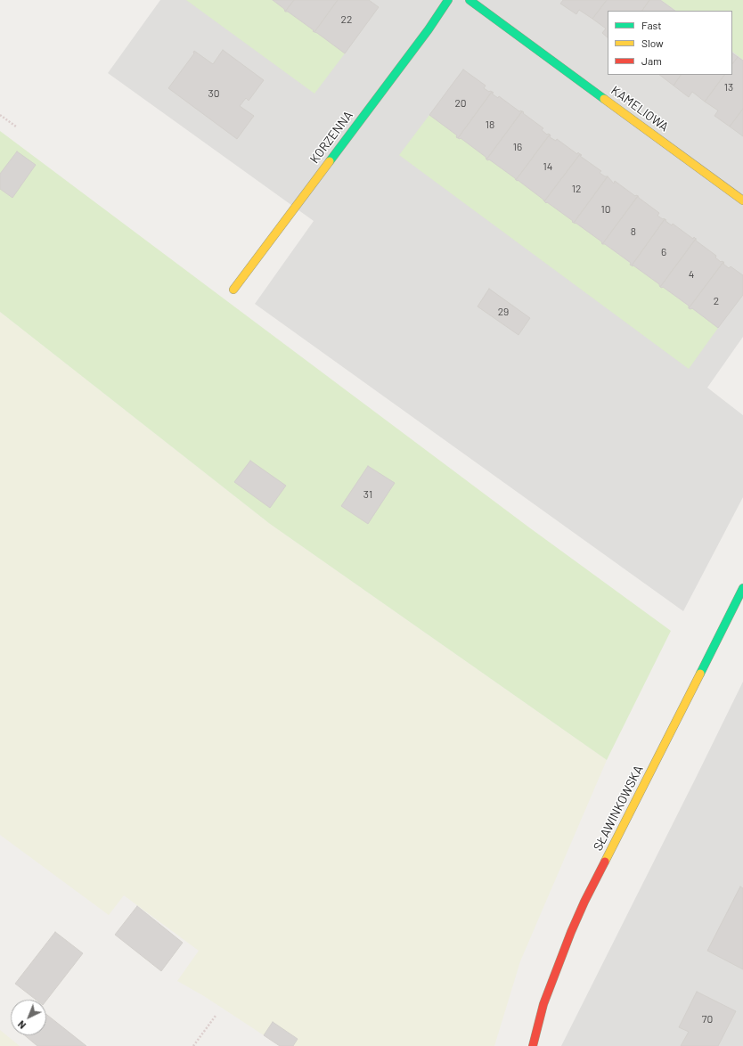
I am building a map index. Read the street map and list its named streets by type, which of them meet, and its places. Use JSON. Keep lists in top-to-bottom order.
{
  "streets": {
    "street": ["KAMELIOWA", "KORZENNA", "SŁAWINKOWSKA"]
  },
  "house_numbers": [
    "22",
    "13",
    "30",
    "20",
    "18",
    "16",
    "14",
    "12",
    "10",
    "8",
    "6",
    "4",
    "2",
    "29",
    "31",
    "70"
  ],
  "legend": ["Fast", "Slow", "Jam"],
  "north": "bottom left"
}
